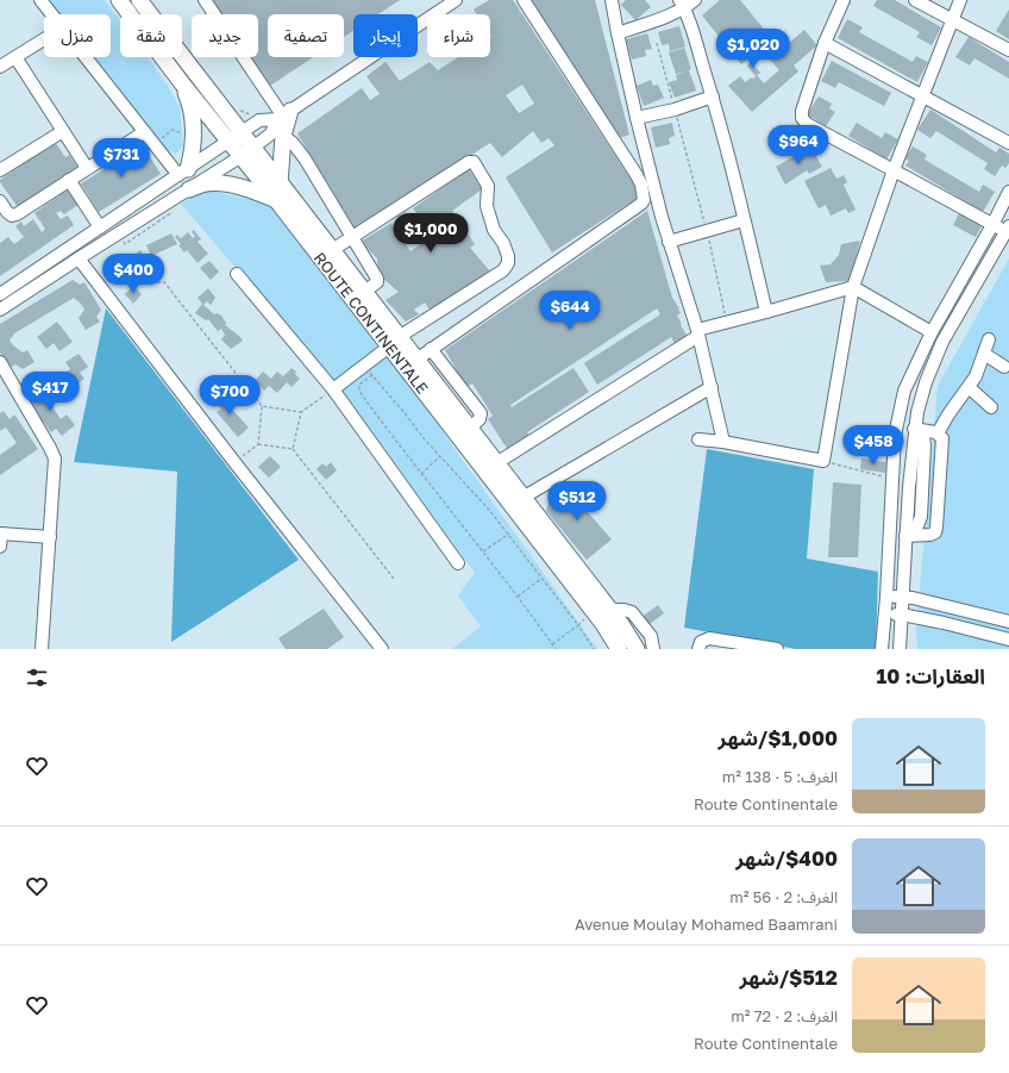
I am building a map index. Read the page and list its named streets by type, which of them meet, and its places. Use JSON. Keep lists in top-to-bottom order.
{
  "streets": {
    "main road": ["ROUTE CONTINENTALE"]
  },
  "page": {
    "chip": [
      "شراء",
      "إيجار",
      "تصفية",
      "جديد",
      "شقة",
      "منزل"
    ],
    "price": [
      "$1,020",
      "$964",
      "$731",
      "$1,000",
      "$400",
      "$644",
      "$417",
      "$700",
      "$458",
      "$512"
    ],
    "heading": "العقارات: 10",
    "list": [
      {
        "name": "$1,000/شهر",
        "note": "الغرف: 5 · 138 m² · Route Continentale"
      },
      {
        "name": "$400/شهر",
        "note": "الغرف: 2 · 56 m² · Avenue Moulay Mohamed Baamrani"
      },
      {
        "name": "$512/شهر",
        "note": "الغرف: 2 · 72 m² · Route Continentale"
      }
    ]
  }
}
